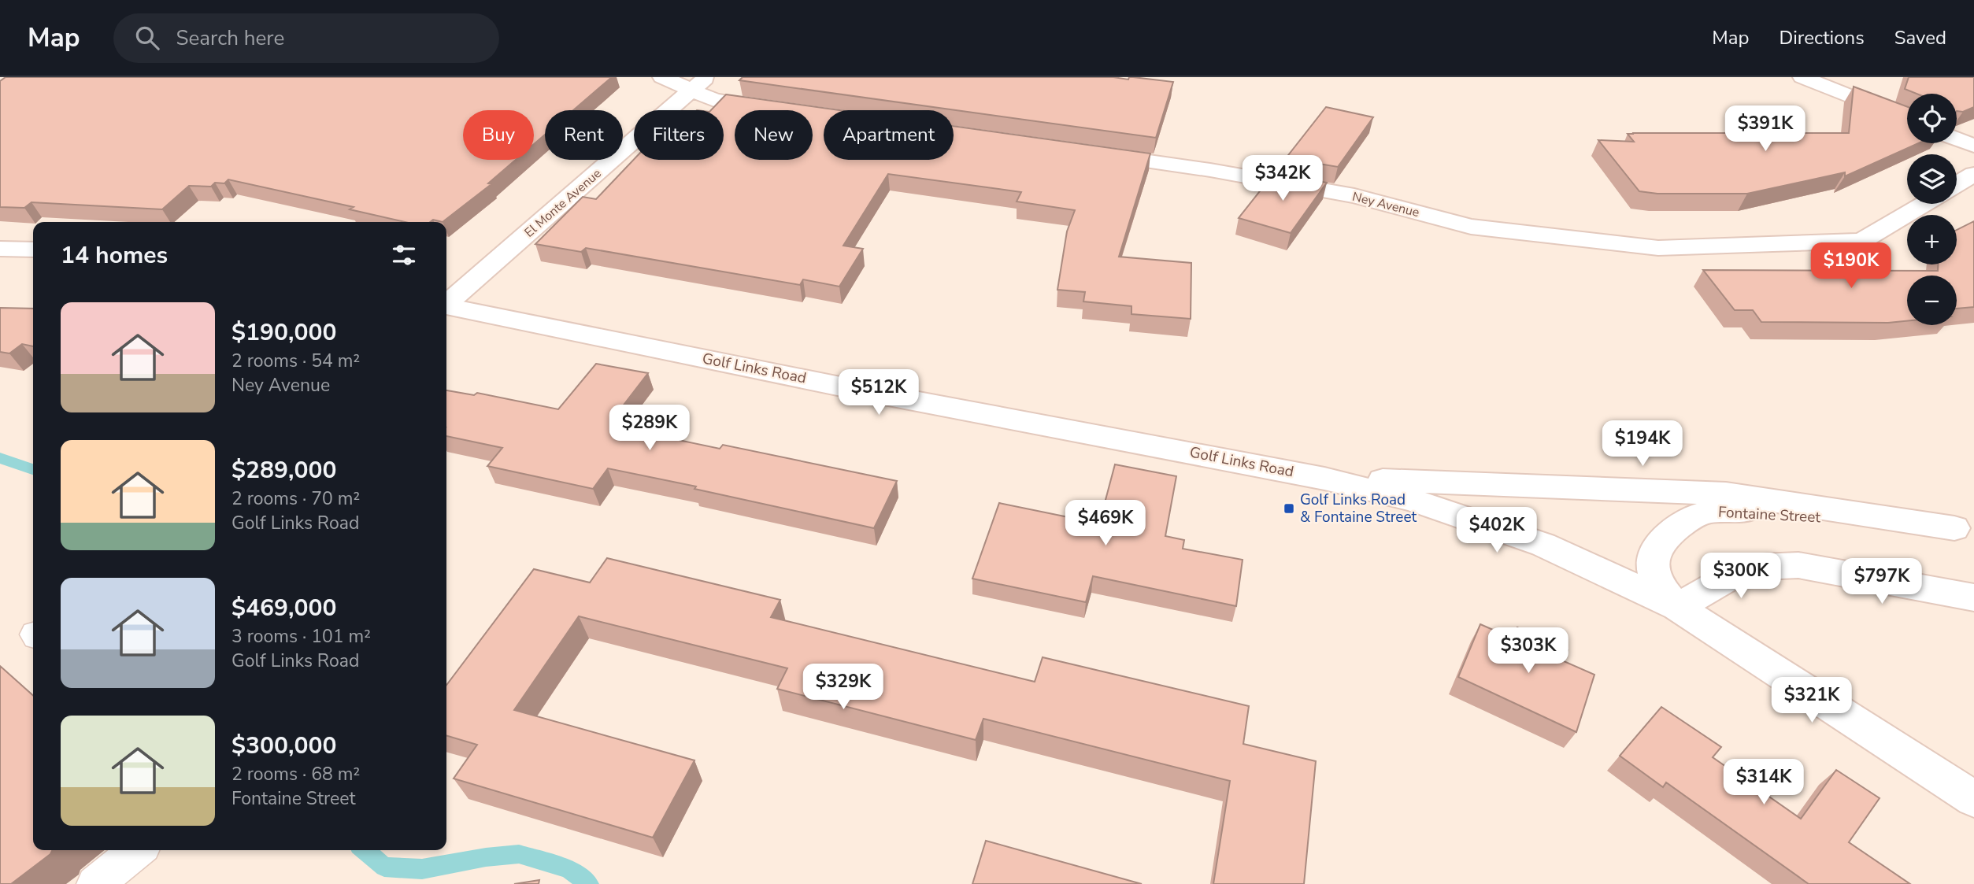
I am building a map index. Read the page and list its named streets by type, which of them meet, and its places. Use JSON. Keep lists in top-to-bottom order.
{
  "streets": {
    "street": [
      "El Monte Avenue",
      "Ney Avenue",
      "Golf Links Road",
      "Fontaine Street"
    ]
  },
  "crossings": [
    ["Golf Links Road", "Fontaine Street"]
  ],
  "places": {
    "transit": ["Golf Links Road & Fontaine Street"]
  },
  "page": {
    "header": "Map",
    "search": "Search here",
    "nav": ["Map", "Directions", "Saved"],
    "map_buttons": ["+", "−"],
    "price": [
      "$391K",
      "$342K",
      "$190K",
      "$512K",
      "$289K",
      "$194K",
      "$469K",
      "$402K",
      "$300K",
      "$797K",
      "$303K",
      "$329K",
      "$321K",
      "$314K"
    ],
    "chip": [
      "Buy",
      "Rent",
      "Filters",
      "New",
      "Apartment"
    ],
    "heading": "14 homes",
    "list": [
      {
        "name": "$190,000",
        "note": "2 rooms · 54 m² · Ney Avenue"
      },
      {
        "name": "$289,000",
        "note": "2 rooms · 70 m² · Golf Links Road"
      },
      {
        "name": "$469,000",
        "note": "3 rooms · 101 m² · Golf Links Road"
      },
      {
        "name": "$300,000",
        "note": "2 rooms · 68 m² · Fontaine Street"
      }
    ]
  }
}
